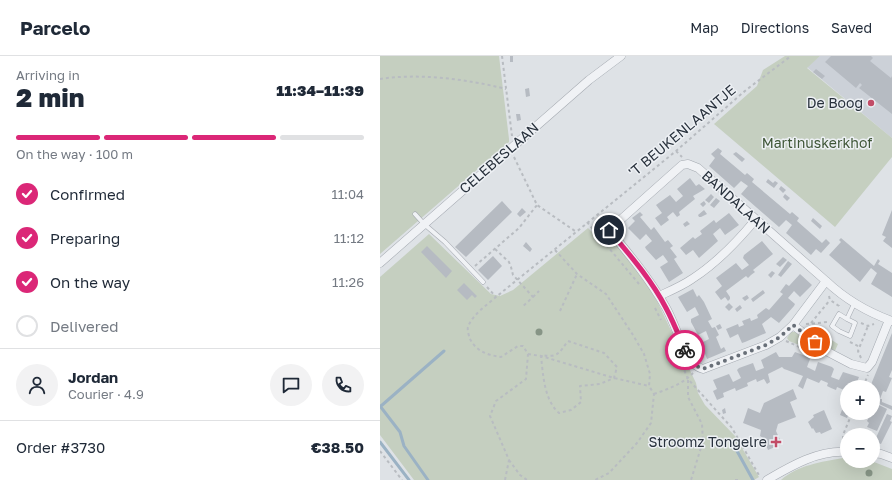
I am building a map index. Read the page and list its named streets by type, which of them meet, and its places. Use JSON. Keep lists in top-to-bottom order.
{
  "streets": {
    "street": ["CELEBESLAAN", "BANDALAAN"],
    "path": ["'T BEUKENLAANTJE"]
  },
  "parks": ["Martinuskerkhof"],
  "places": {
    "other": ["De Boog"],
    "health": ["Stroomz Tongelre"]
  },
  "page": {
    "header": "Parcelo",
    "nav": ["Map", "Directions", "Saved"],
    "heading": ["2 min", "Arriving in", "11:34–11:39"],
    "panel": [
      "Jordan",
      "Courier · 4.9",
      "Order #3730",
      "€38.50"
    ],
    "bar": "On the way · 100 m",
    "list": [
      ["Confirmed", "11:04"],
      ["Preparing", "11:12"],
      ["On the way", "11:26"],
      "Delivered"
    ],
    "map_buttons": ["+", "−"]
  }
}
